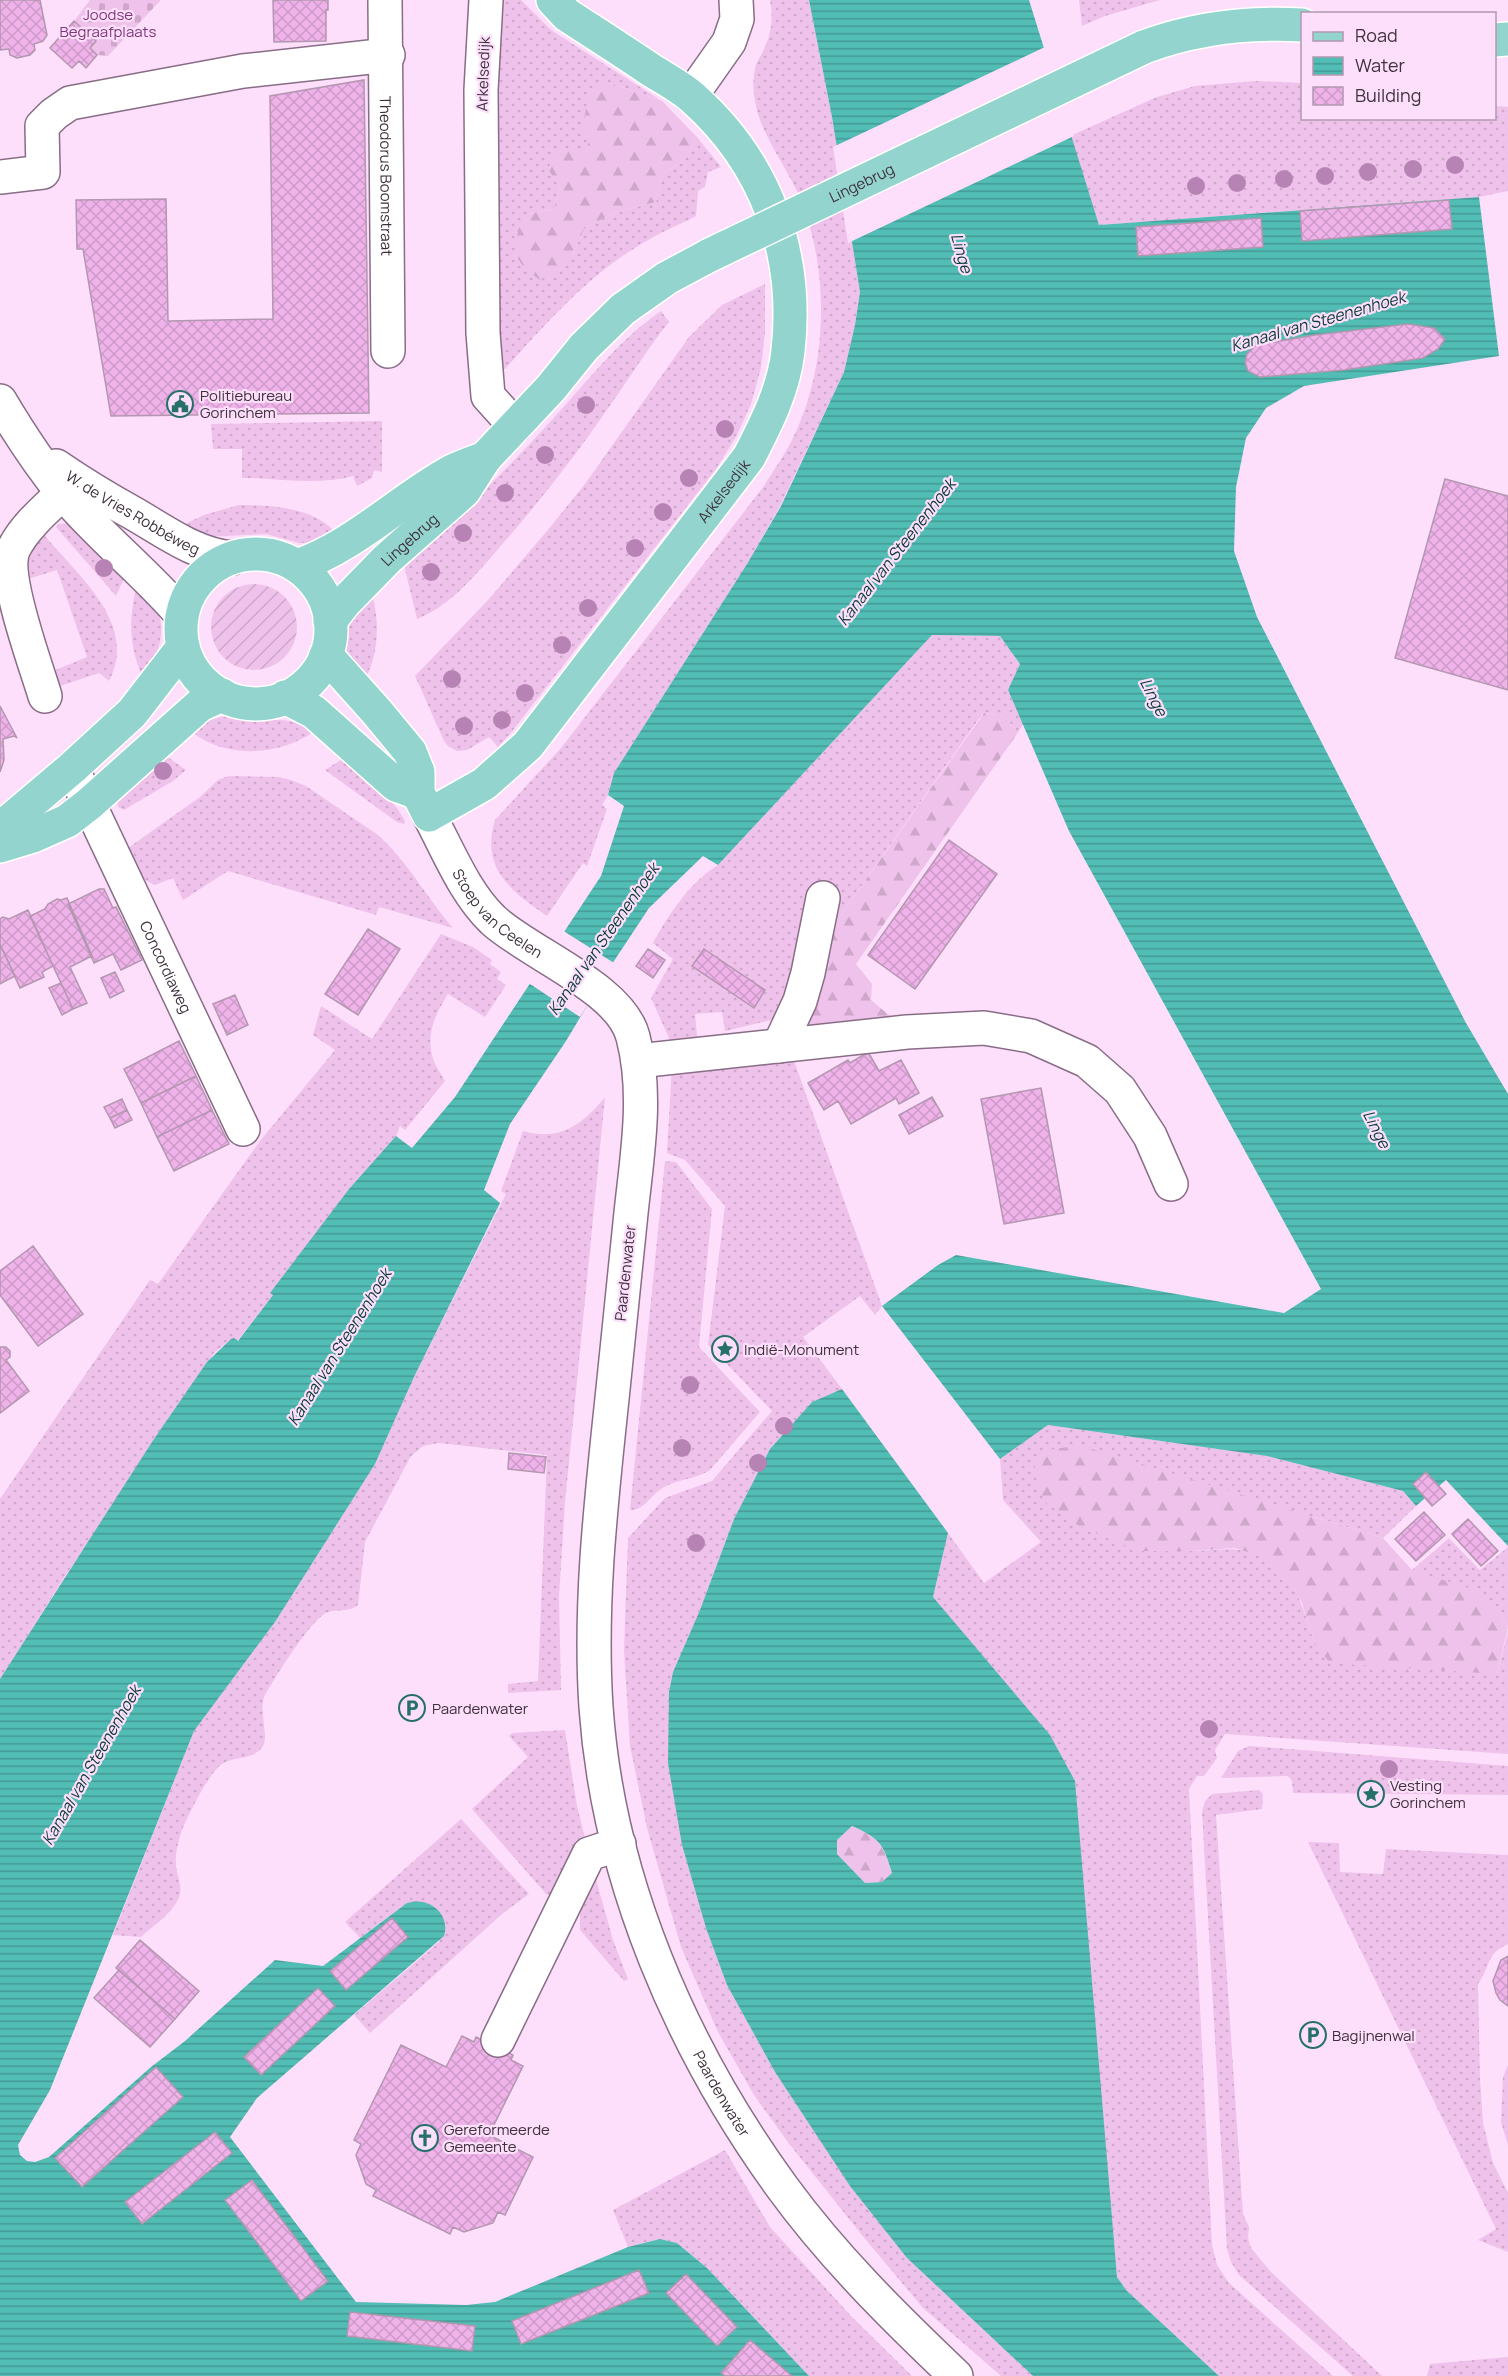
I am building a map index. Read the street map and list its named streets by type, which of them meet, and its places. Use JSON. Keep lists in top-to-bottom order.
{
  "streets": {
    "main road": ["Arkelsedijk", "Lingebrug", "Stoep van Ceelen"],
    "street": [
      "Theodorus Boomstraat",
      "W. de Vries Robbéweg",
      "Concordiaweg",
      "Paardenwater"
    ]
  },
  "crossings": [
    ["Arkelsedijk", "Lingebrug"],
    ["Arkelsedijk", "Stoep van Ceelen"],
    ["Lingebrug", "W. de Vries Robbéweg"],
    ["Lingebrug", "Stoep van Ceelen"],
    ["W. de Vries Robbéweg", "Stoep van Ceelen"],
    ["Stoep van Ceelen", "Paardenwater"]
  ],
  "water": ["Linge", "Kanaal van Steenenhoek"],
  "parks": ["Joodse Begraafplaats"],
  "places": {
    "public building": ["Politiebureau Gorinchem"],
    "place": ["Indië-Monument", "Vesting Gorinchem"],
    "parking": ["Paardenwater", "Bagijnenwal"],
    "church": ["Gereformeerde Gemeente"]
  },
  "legend": ["Road", "Water", "Building"]
}
